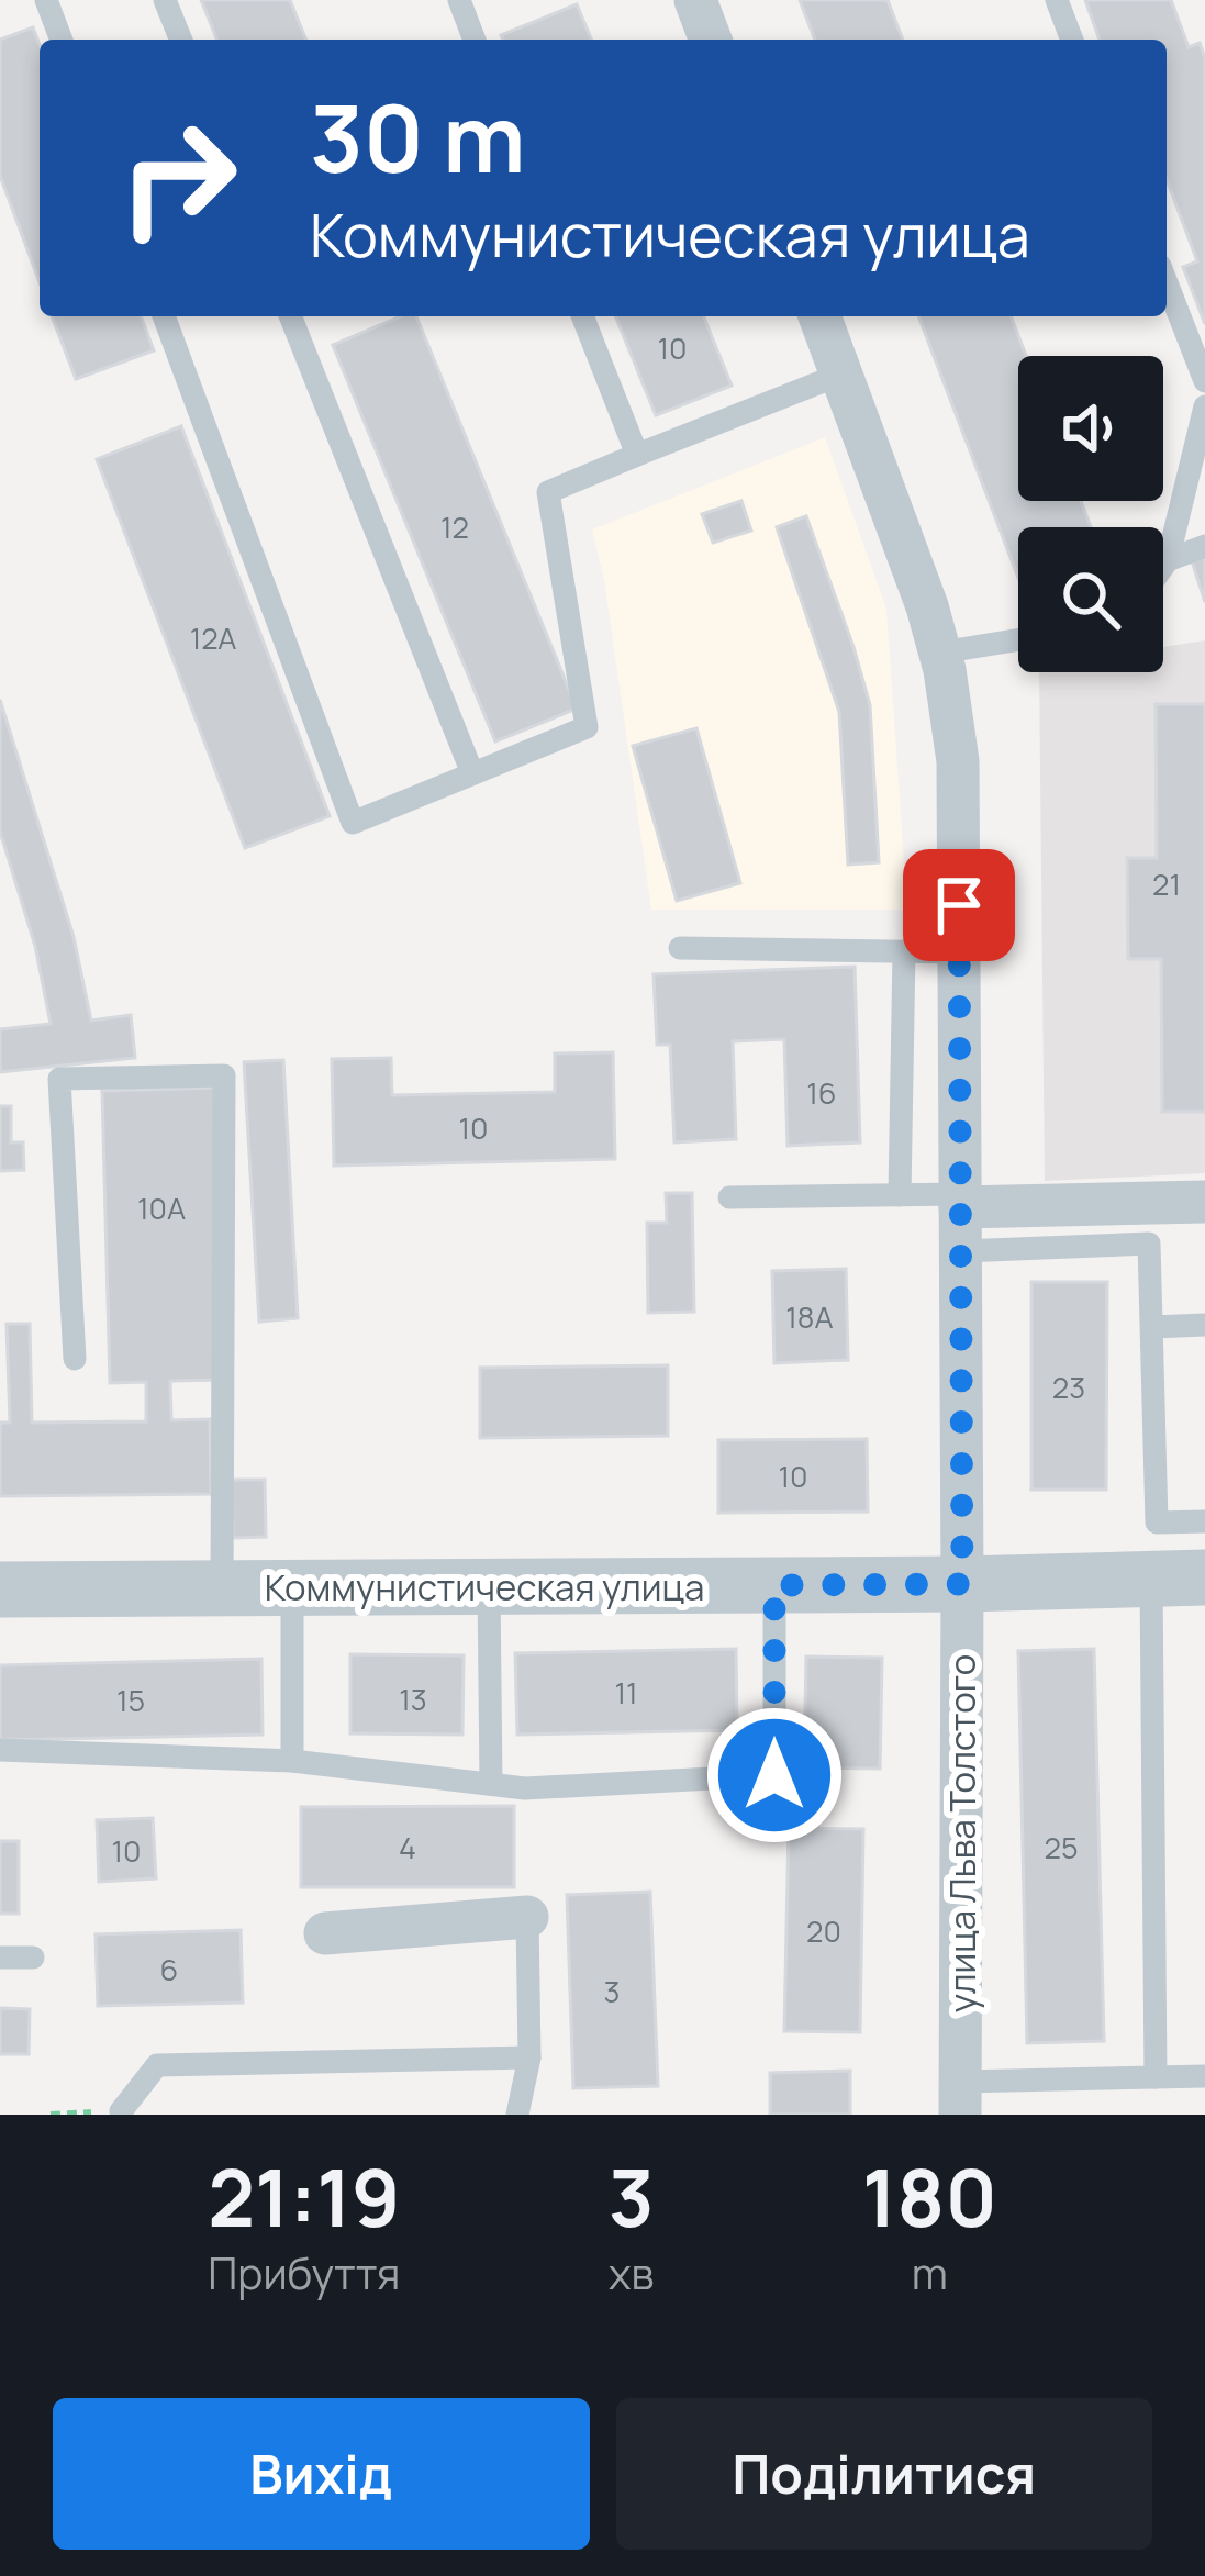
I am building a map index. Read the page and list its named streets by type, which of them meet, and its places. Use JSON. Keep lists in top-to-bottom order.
{
  "streets": {
    "street": ["Коммунистическая улица", "улица Льва Толстого"]
  },
  "crossings": [
    ["Коммунистическая улица", "улица Льва Толстого"]
  ],
  "house_numbers": [
    "10",
    "12",
    "12А",
    "21",
    "16",
    "10",
    "10А",
    "18А",
    "23",
    "10",
    "11",
    "13",
    "15",
    "4",
    "25",
    "10",
    "20",
    "6",
    "3"
  ],
  "page": {
    "turn": ["30 m", "Коммунистическая улица"],
    "eta": [
      "21:19",
      "Прибуття",
      "3",
      "хв",
      "180",
      "m"
    ],
    "buttons": ["Вихід", "Поділитися"]
  }
}
